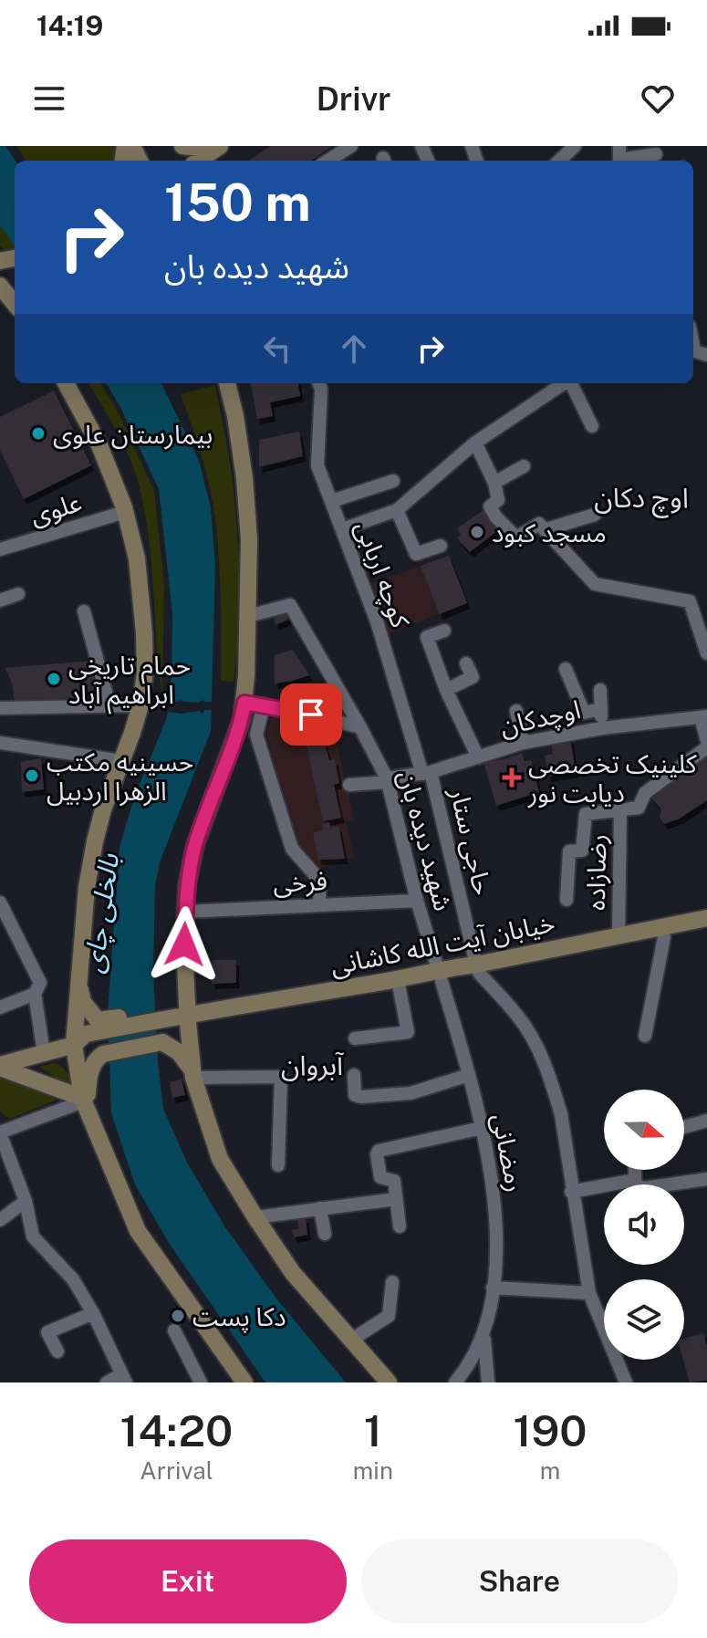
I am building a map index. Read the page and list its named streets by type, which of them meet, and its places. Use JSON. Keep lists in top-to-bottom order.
{
  "streets": {
    "main road": ["خیابان آیت الله کاشانی"],
    "street": [
      "علوی",
      "کوچه اربابی",
      "اوچدکان",
      "شهید دیده بان",
      "حاجی ستار",
      "رضازاده",
      "فرخی",
      "رمضانی"
    ]
  },
  "crossings": [
    ["کوچه اربابی", "اوچدکان"],
    ["کوچه اربابی", "حاجی ستار"],
    ["اوچدکان", "شهید دیده بان"],
    ["اوچدکان", "حاجی ستار"],
    ["شهید دیده بان", "فرخی"],
    ["شهید دیده بان", "خیابان آیت الله کاشانی"],
    ["شهید دیده بان", "رمضانی"],
    ["حاجی ستار", "خیابان آیت الله کاشانی"],
    ["رضازاده", "خیابان آیت الله کاشانی"],
    ["خیابان آیت الله کاشانی", "رمضانی"]
  ],
  "districts": ["اوچ دکان", "آبروان"],
  "water": ["بالخلی چای"],
  "places": {
    "other": [
      "بیمارستان علوی",
      "مسجد کبود",
      "حمام تاریخی ابراهیم آباد",
      "حسینیه مکتب الزهرا اردبیل",
      "دکا پست"
    ],
    "health": ["کلینیک تخصصی دیابت نور"]
  },
  "north": "right",
  "page": {
    "status": "14:19",
    "header": "Drivr",
    "turn": ["150 m", "شهید دیده بان"],
    "eta": [
      "14:20",
      "Arrival",
      "1",
      "min",
      "190",
      "m"
    ],
    "buttons": ["Exit", "Share"]
  }
}
